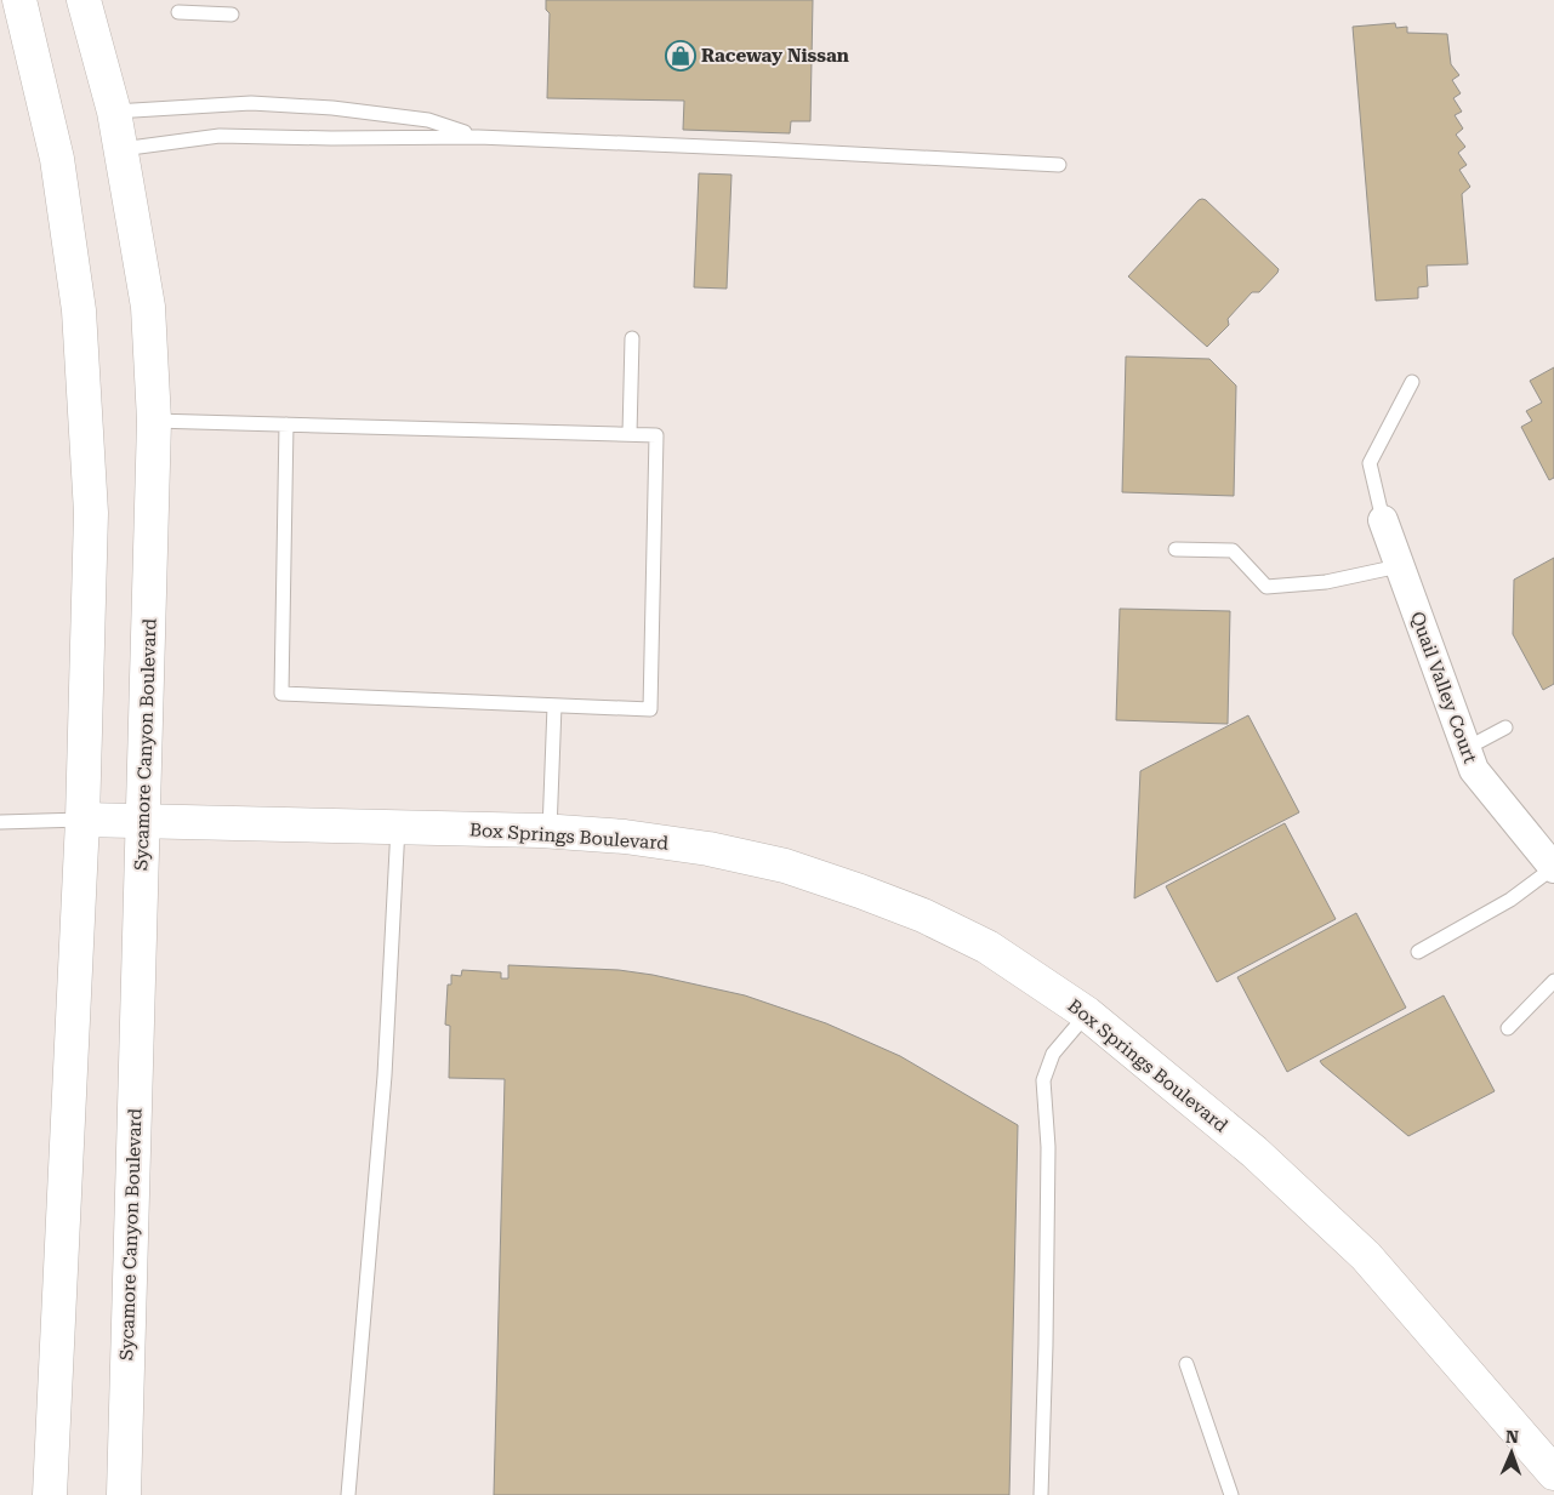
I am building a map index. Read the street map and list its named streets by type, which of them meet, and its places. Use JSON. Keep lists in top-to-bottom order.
{
  "streets": {
    "main road": ["Sycamore Canyon Boulevard", "Box Springs Boulevard"],
    "street": ["Quail Valley Court"]
  },
  "crossings": [
    ["Sycamore Canyon Boulevard", "Box Springs Boulevard"]
  ],
  "places": {
    "shop": ["Raceway Nissan"]
  },
  "north": "top"
}
